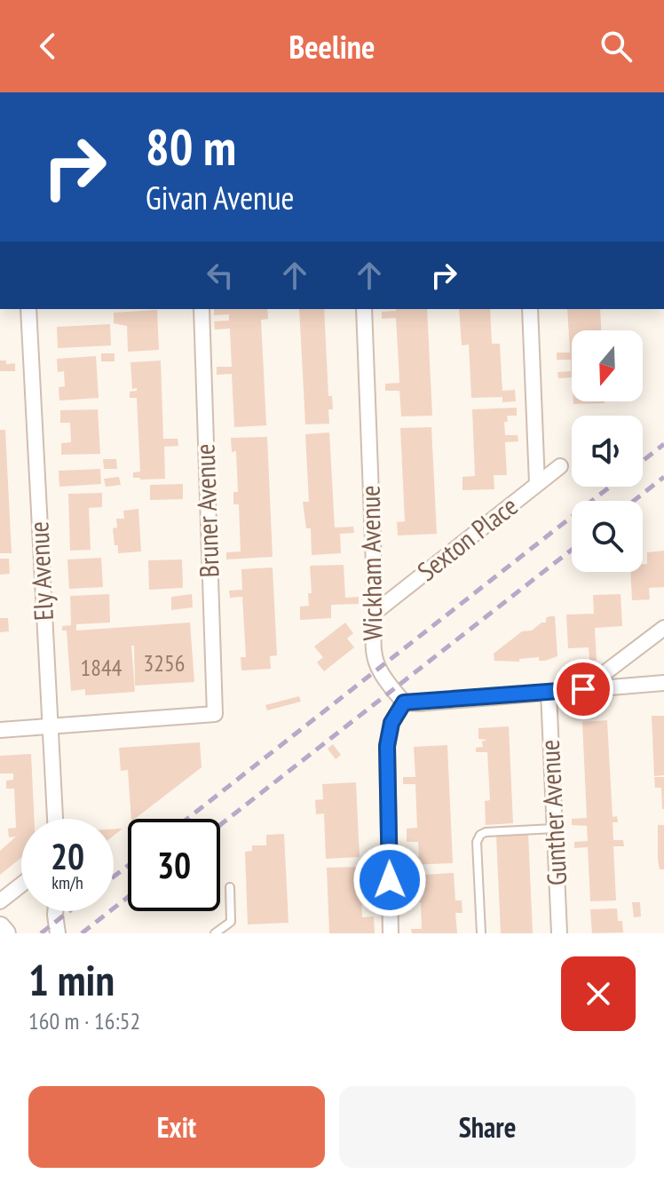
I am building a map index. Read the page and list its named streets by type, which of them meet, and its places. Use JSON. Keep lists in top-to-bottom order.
{
  "streets": {
    "street": [
      "Bruner Avenue",
      "Sexton Place",
      "Wickham Avenue",
      "Ely Avenue",
      "Gunther Avenue"
    ]
  },
  "crossings": [
    ["Bruner Avenue", "Ely Avenue"],
    ["Sexton Place", "Wickham Avenue"]
  ],
  "house_numbers": ["3256", "1844"],
  "north": "bottom",
  "page": {
    "header": "Beeline",
    "turn": ["80 m", "Givan Avenue"],
    "speed": "20 km/h",
    "limit": "30",
    "heading": ["1 min", "160 m · 16:52"],
    "buttons": ["Exit", "Share"]
  }
}
